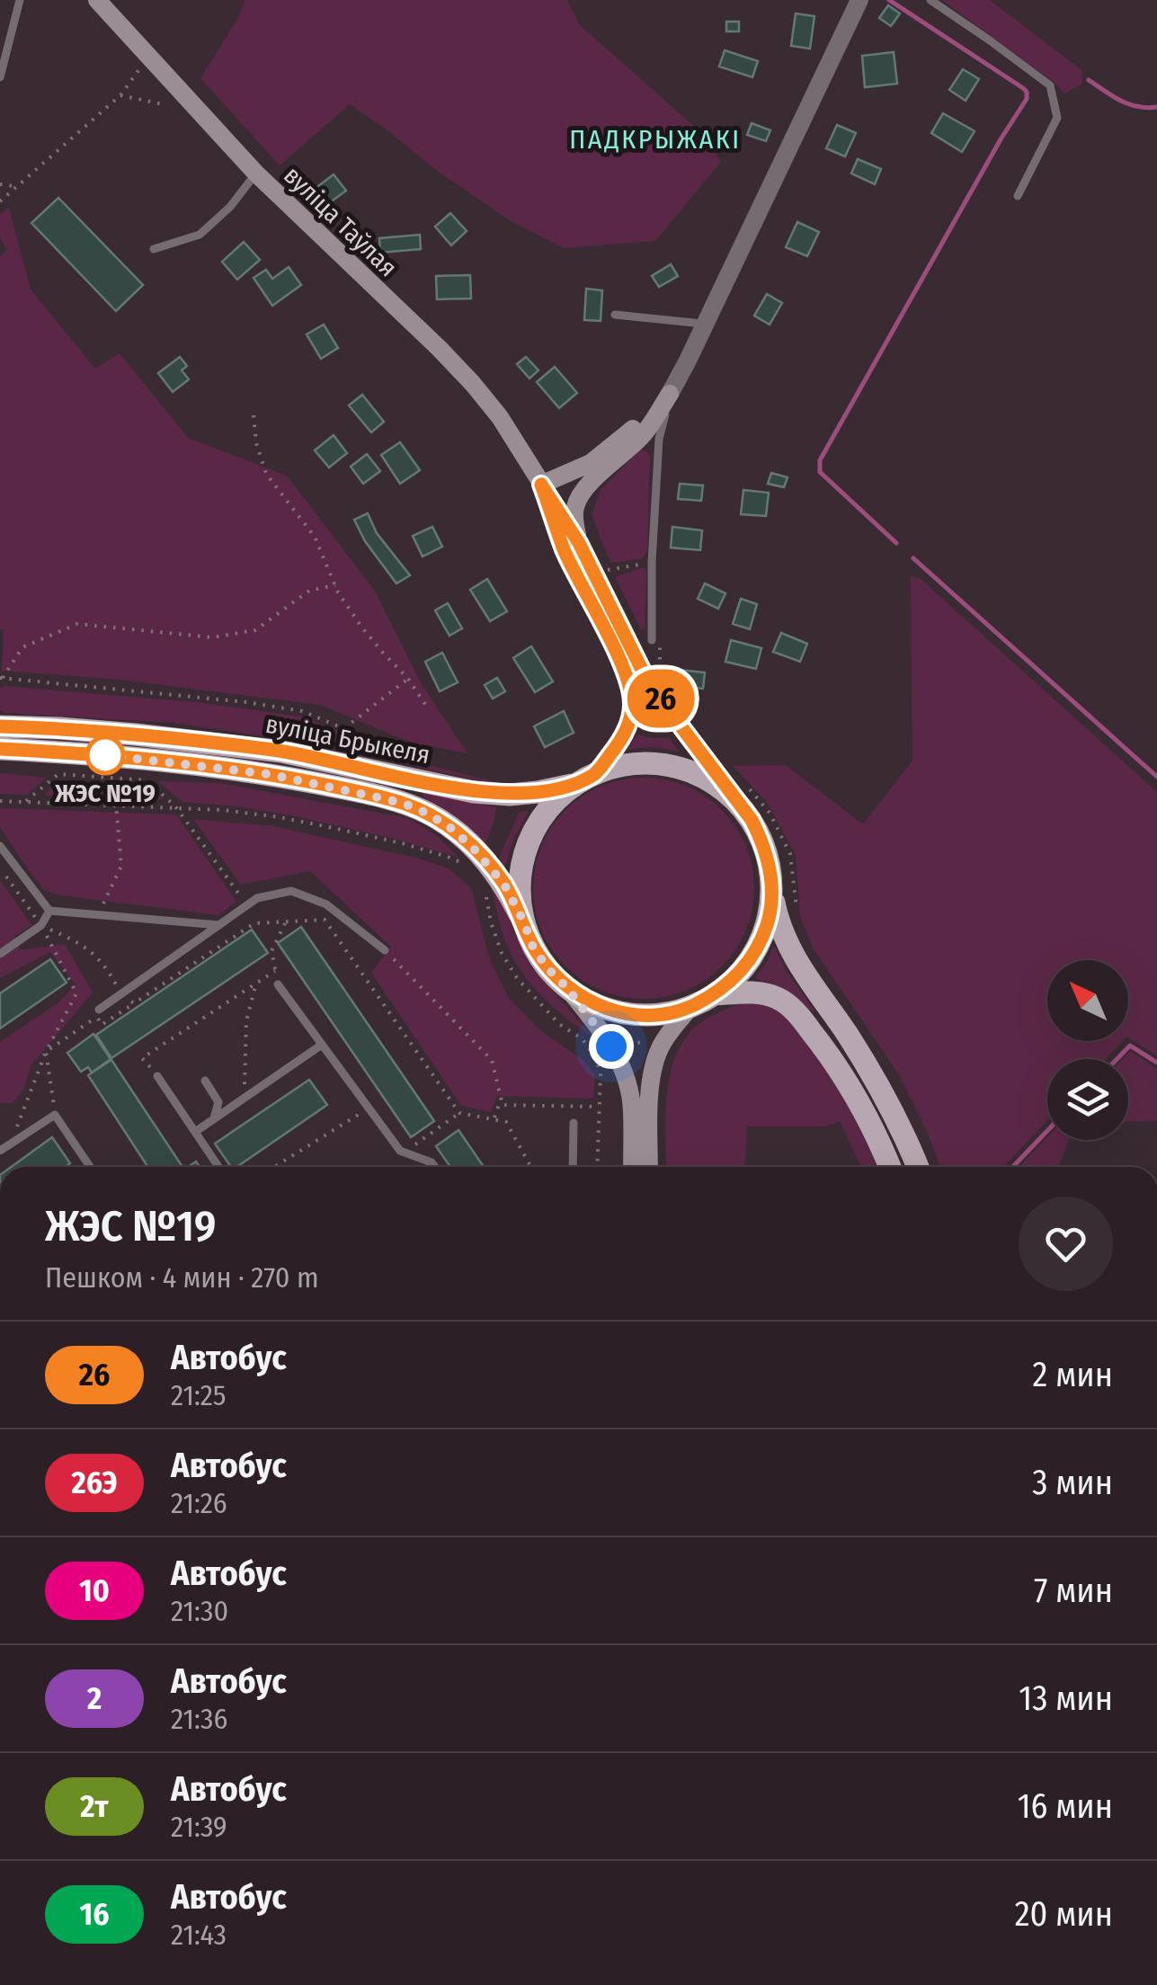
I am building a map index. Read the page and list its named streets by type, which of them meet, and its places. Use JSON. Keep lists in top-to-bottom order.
{
  "streets": {
    "main road": ["вуліца Таўлая", "вуліца Брыкеля"]
  },
  "crossings": [
    ["вуліца Таўлая", "вуліца Брыкеля"]
  ],
  "districts": ["ПАДКРЫЖАКІ"],
  "places": ["ЖЭС №19"],
  "lines": ["bus line 26"],
  "north": "top left",
  "page": {
    "on_map": "26",
    "heading": ["ЖЭС №19", "Пешком · 4 мин · 270 m"],
    "list": [
      {
        "mark": "26",
        "name": "Автобус",
        "note": "21:25",
        "value": "2 мин"
      },
      {
        "mark": "26Э",
        "name": "Автобус",
        "note": "21:26",
        "value": "3 мин"
      },
      {
        "mark": "10",
        "name": "Автобус",
        "note": "21:30",
        "value": "7 мин"
      },
      {
        "mark": "2",
        "name": "Автобус",
        "note": "21:36",
        "value": "13 мин"
      },
      {
        "mark": "2т",
        "name": "Автобус",
        "note": "21:39",
        "value": "16 мин"
      },
      {
        "mark": "16",
        "name": "Автобус",
        "note": "21:43",
        "value": "20 мин"
      }
    ]
  }
}
